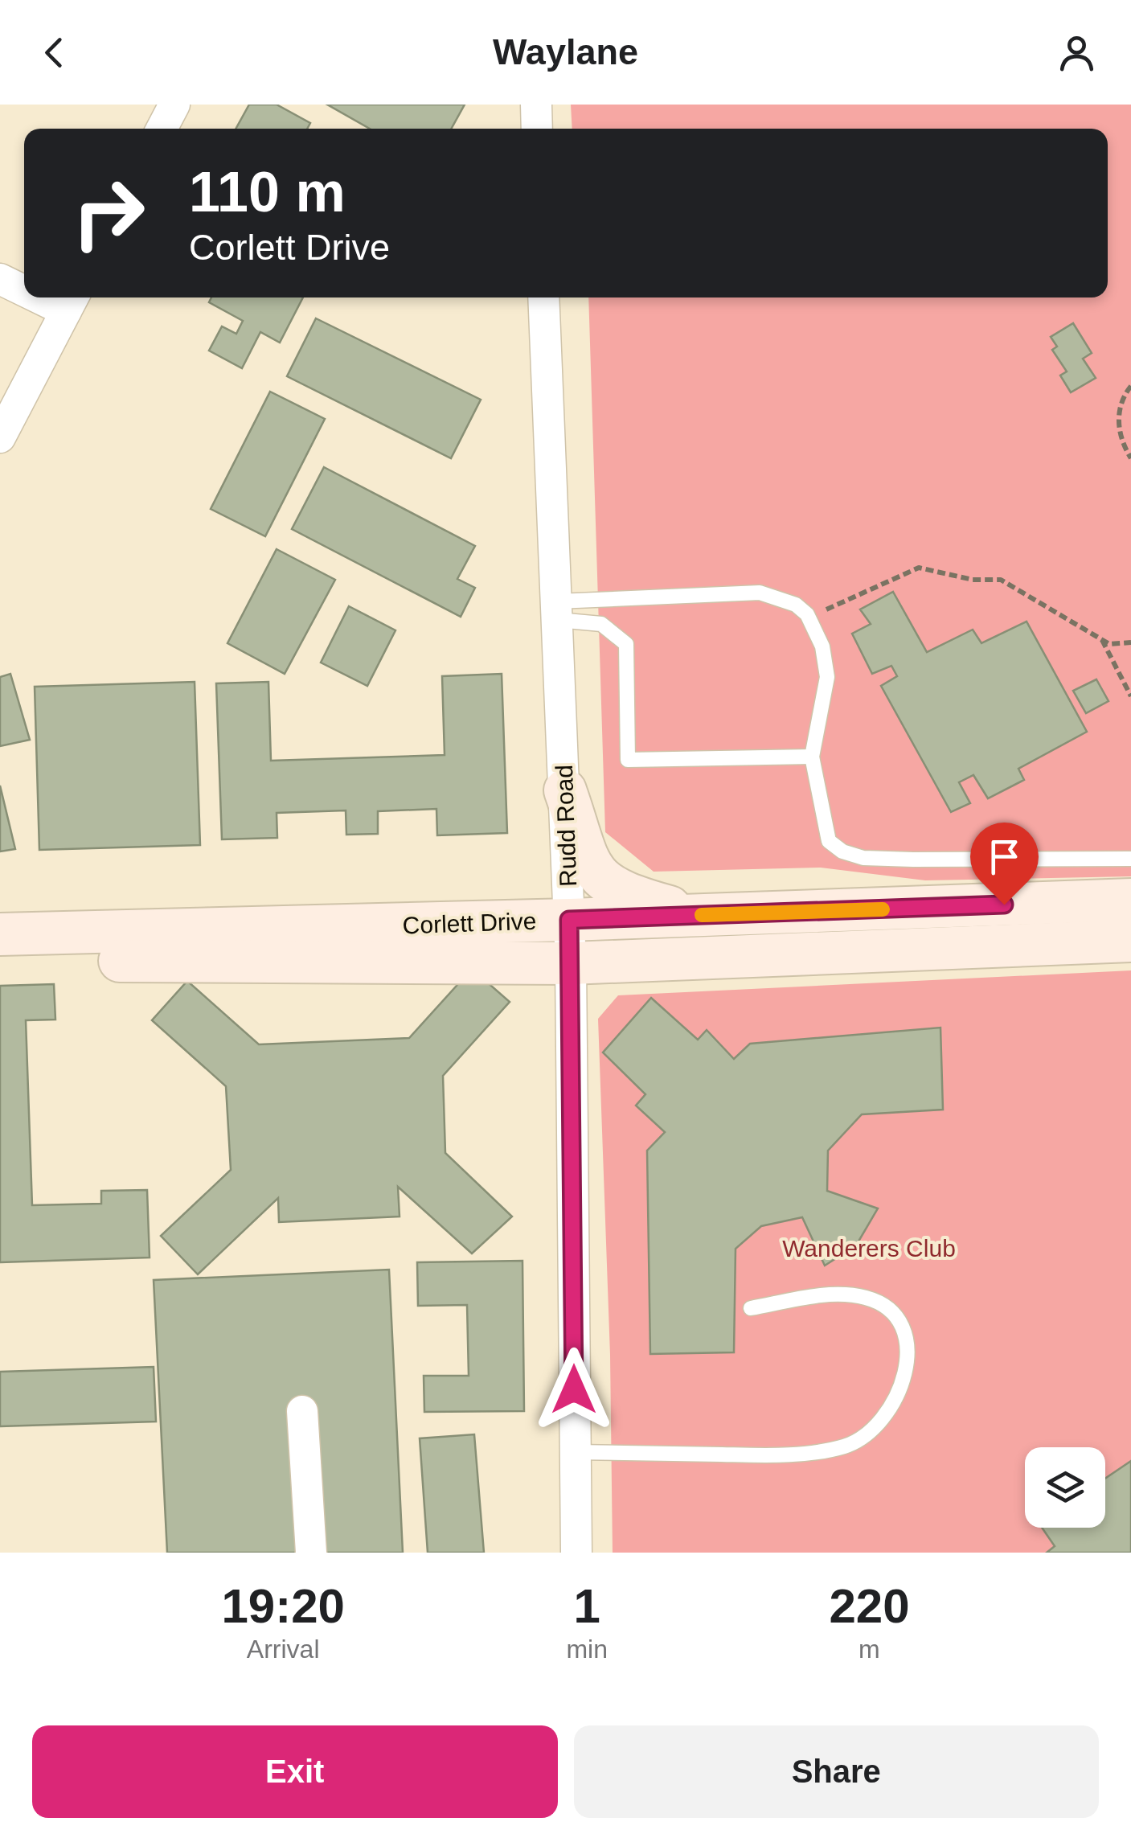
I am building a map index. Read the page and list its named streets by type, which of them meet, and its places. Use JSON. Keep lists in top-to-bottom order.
{
  "streets": {
    "main road": ["Corlett Drive"],
    "street": ["Rudd Road"]
  },
  "crossings": [
    ["Rudd Road", "Corlett Drive"]
  ],
  "parks": ["Wanderers Club"],
  "page": {
    "header": "Waylane",
    "turn": ["110 m", "Corlett Drive"],
    "eta": [
      "19:20",
      "Arrival",
      "1",
      "min",
      "220",
      "m"
    ],
    "buttons": ["Exit", "Share"]
  }
}
